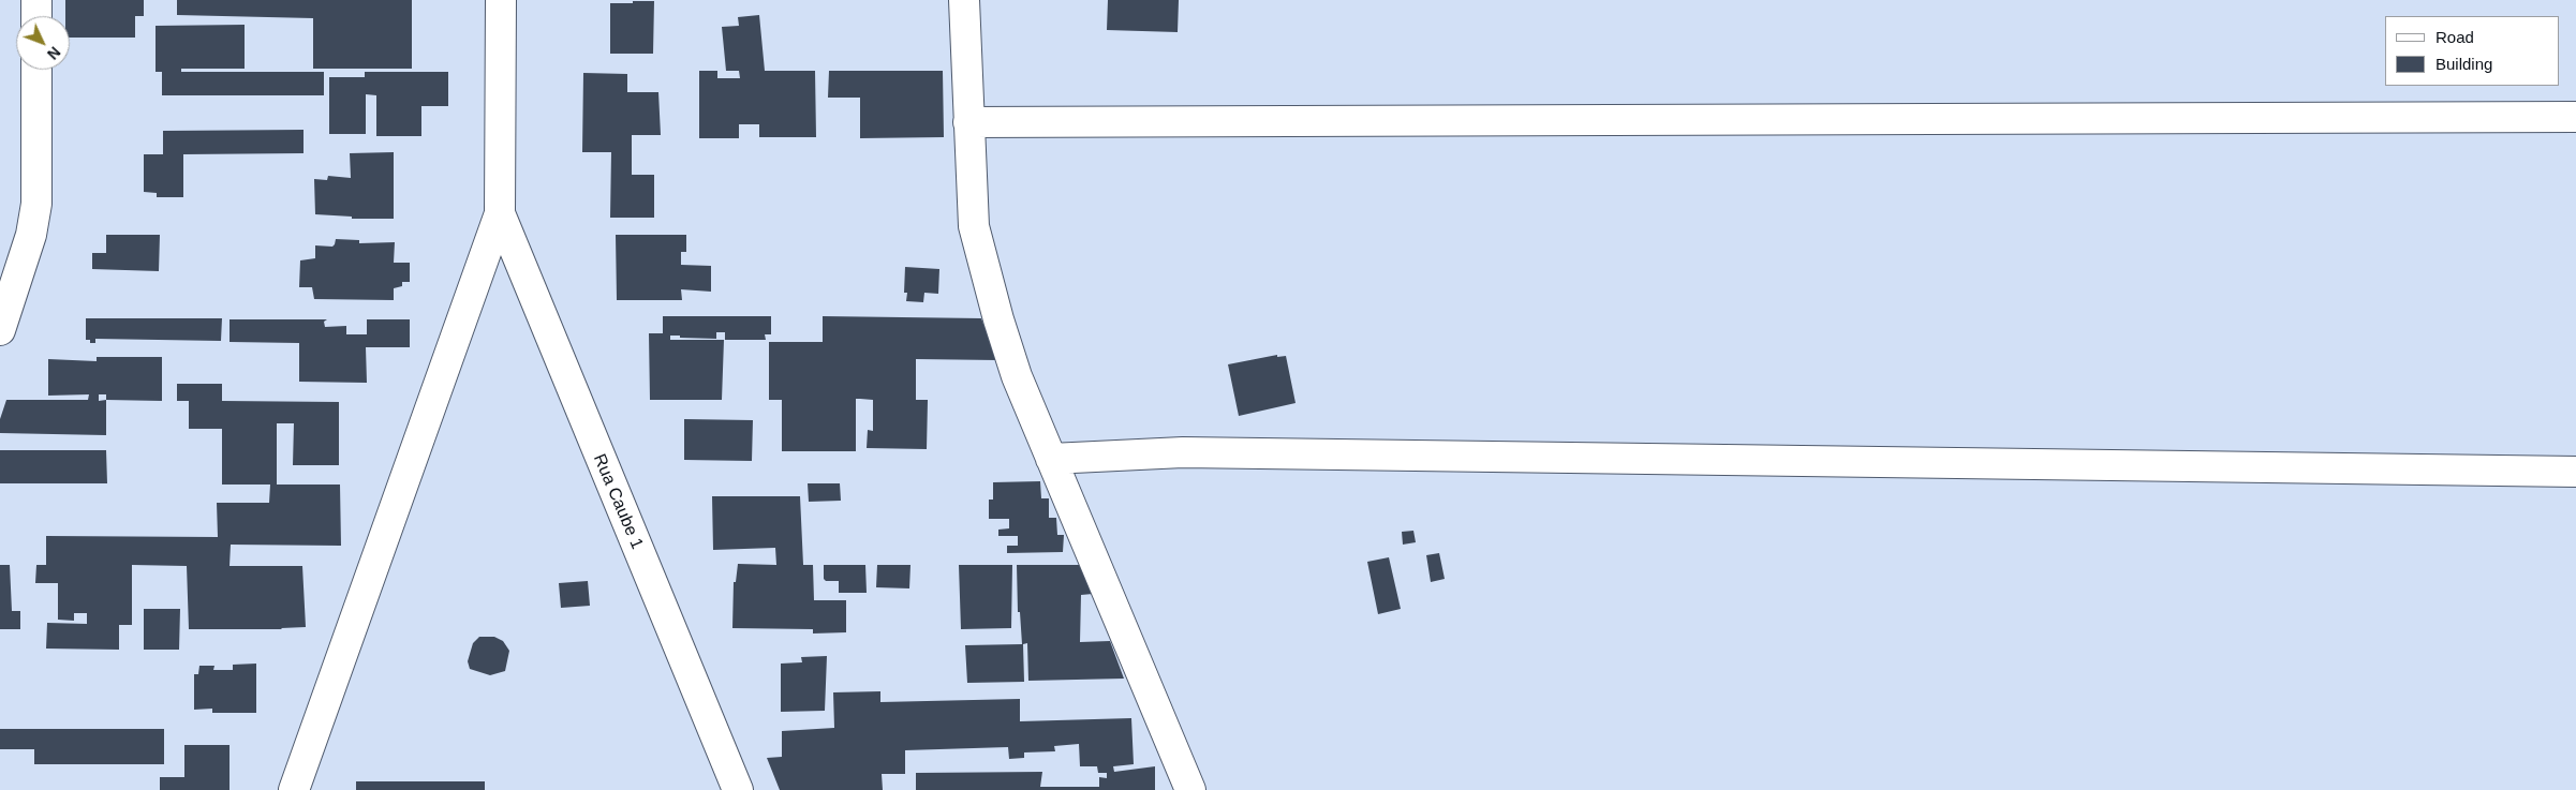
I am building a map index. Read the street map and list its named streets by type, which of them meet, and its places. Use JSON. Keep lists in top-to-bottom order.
{
  "streets": {
    "street": ["Rua Caube 1"]
  },
  "legend": ["Road", "Building"],
  "north": "bottom right"
}
